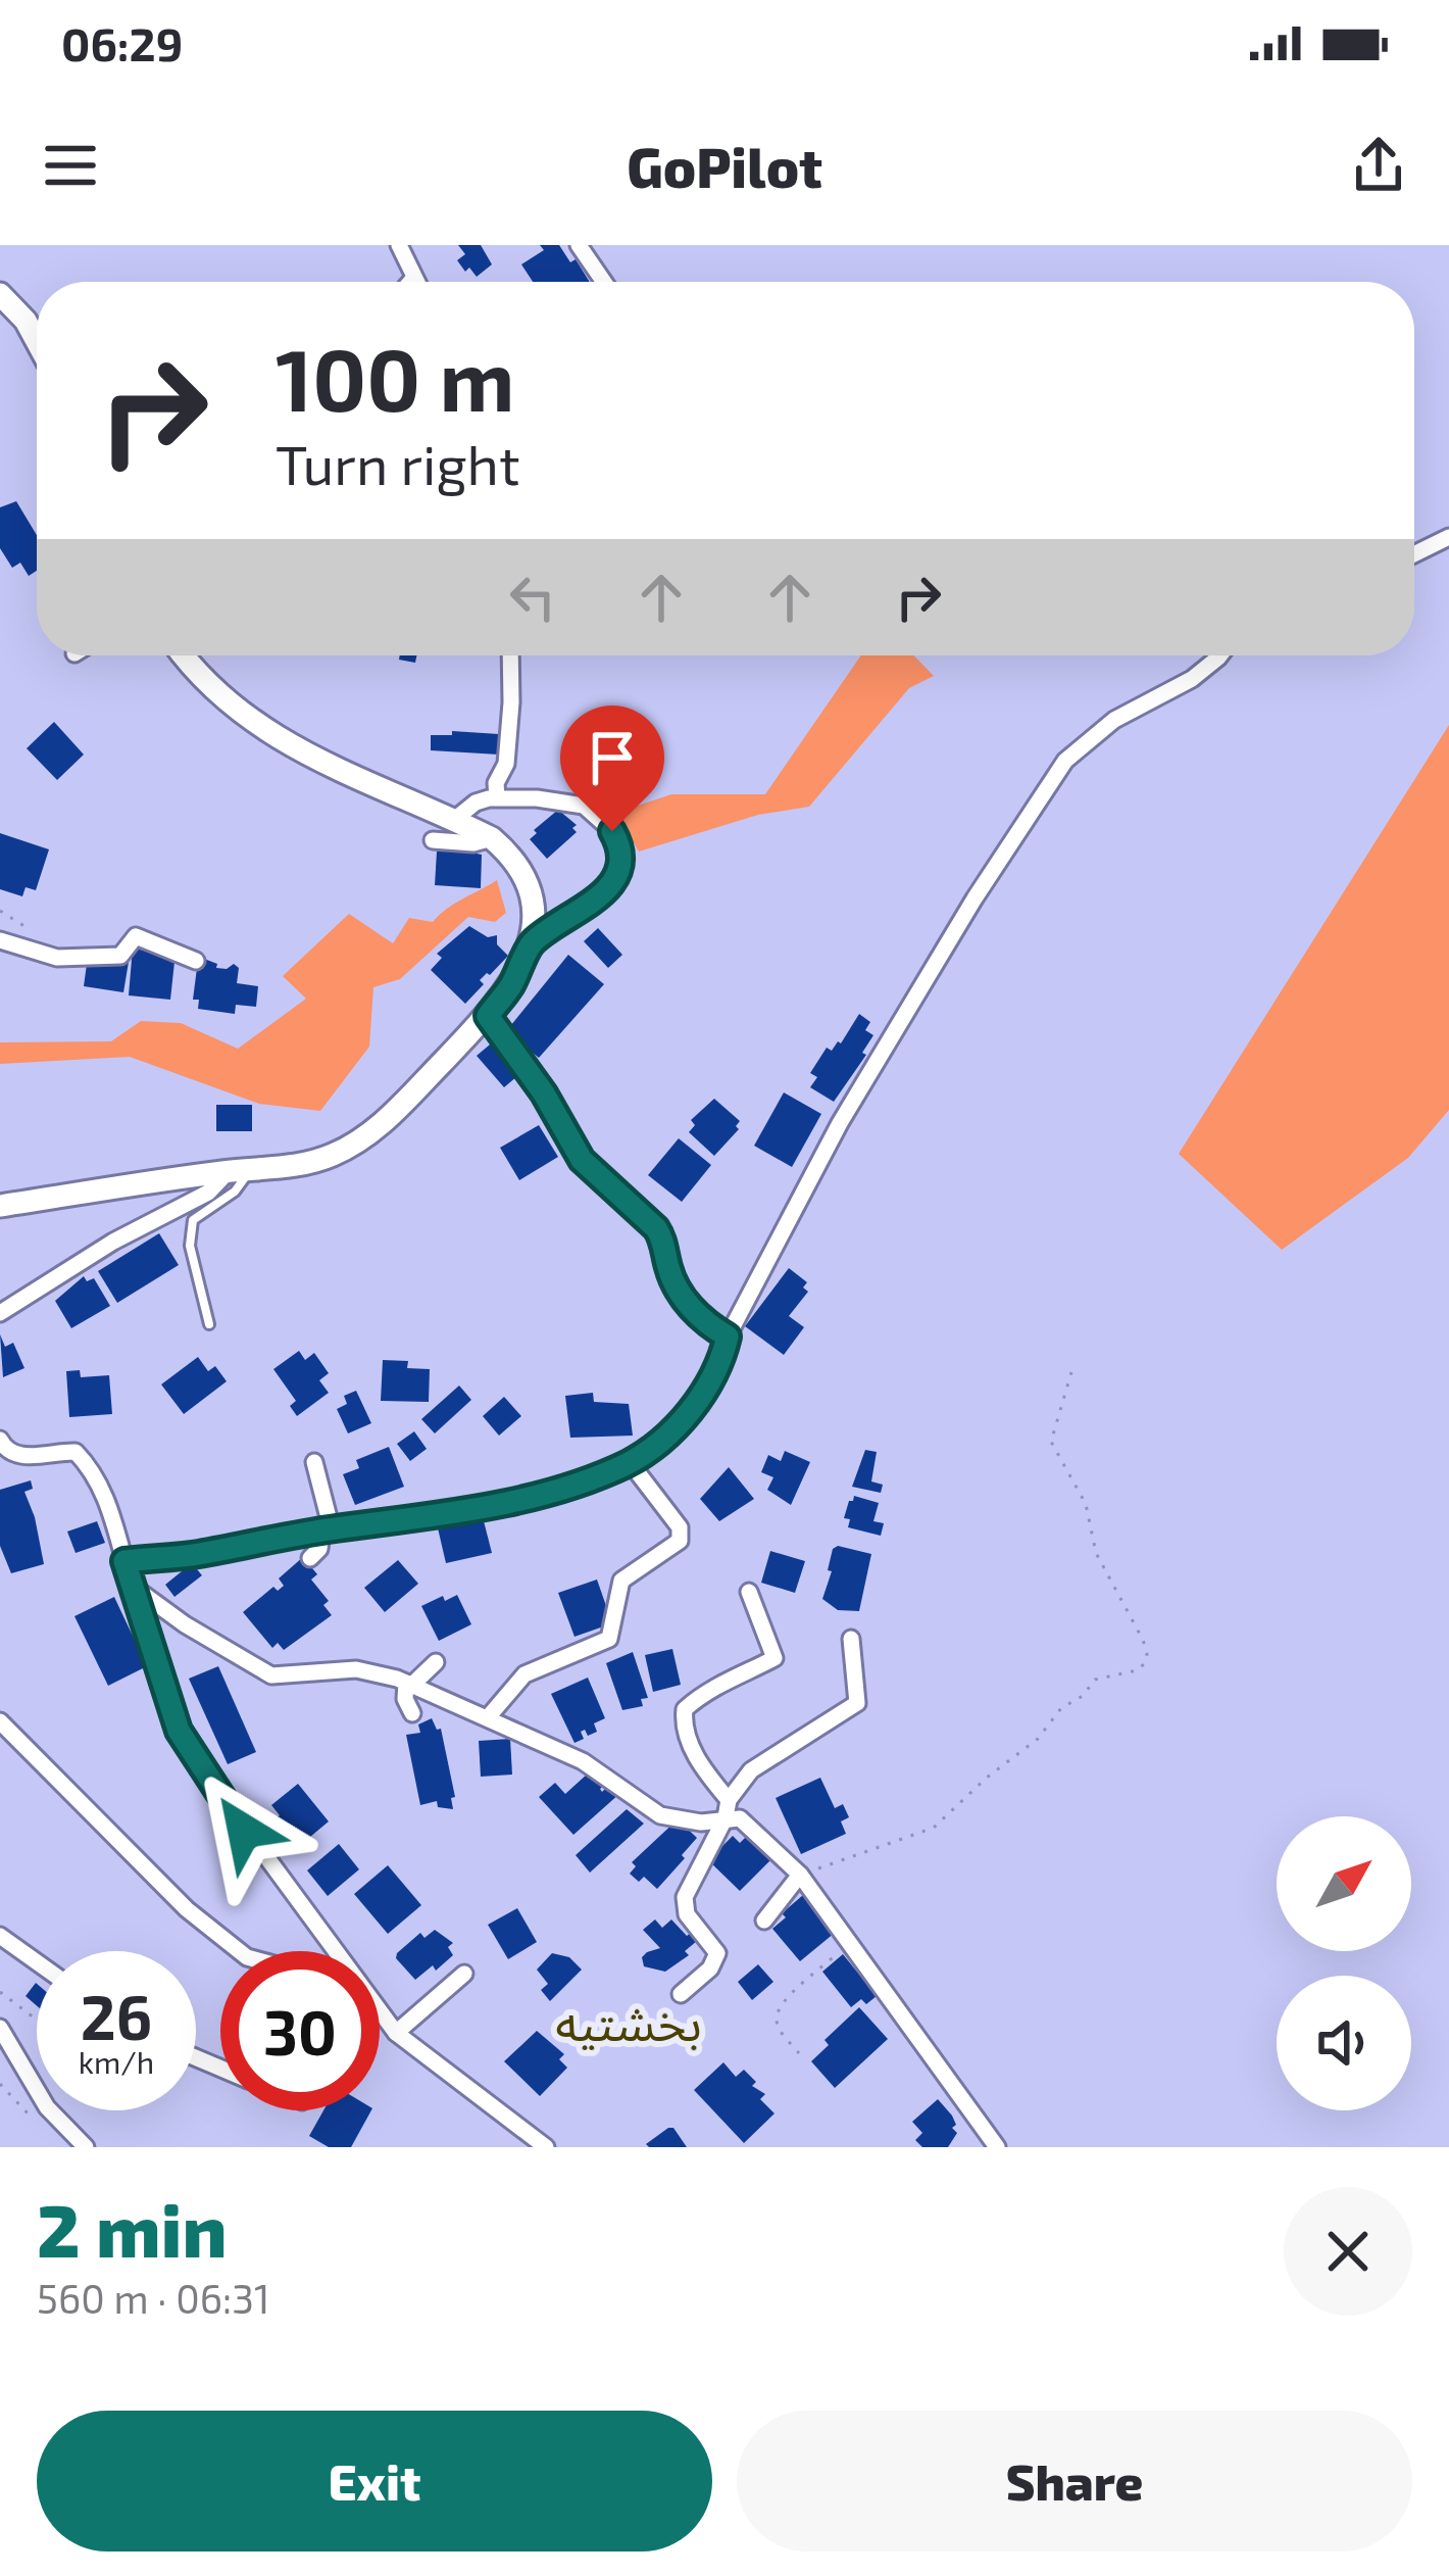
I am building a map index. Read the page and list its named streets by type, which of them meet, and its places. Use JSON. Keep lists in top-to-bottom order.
{
  "districts": ["بخشتيه"],
  "north": "top right",
  "page": {
    "status": "06:29",
    "header": "GoPilot",
    "turn": ["100 m", "Turn right"],
    "speed": "26 km/h",
    "limit": "30",
    "heading": ["2 min", "560 m · 06:31"],
    "buttons": ["Exit", "Share"]
  }
}
